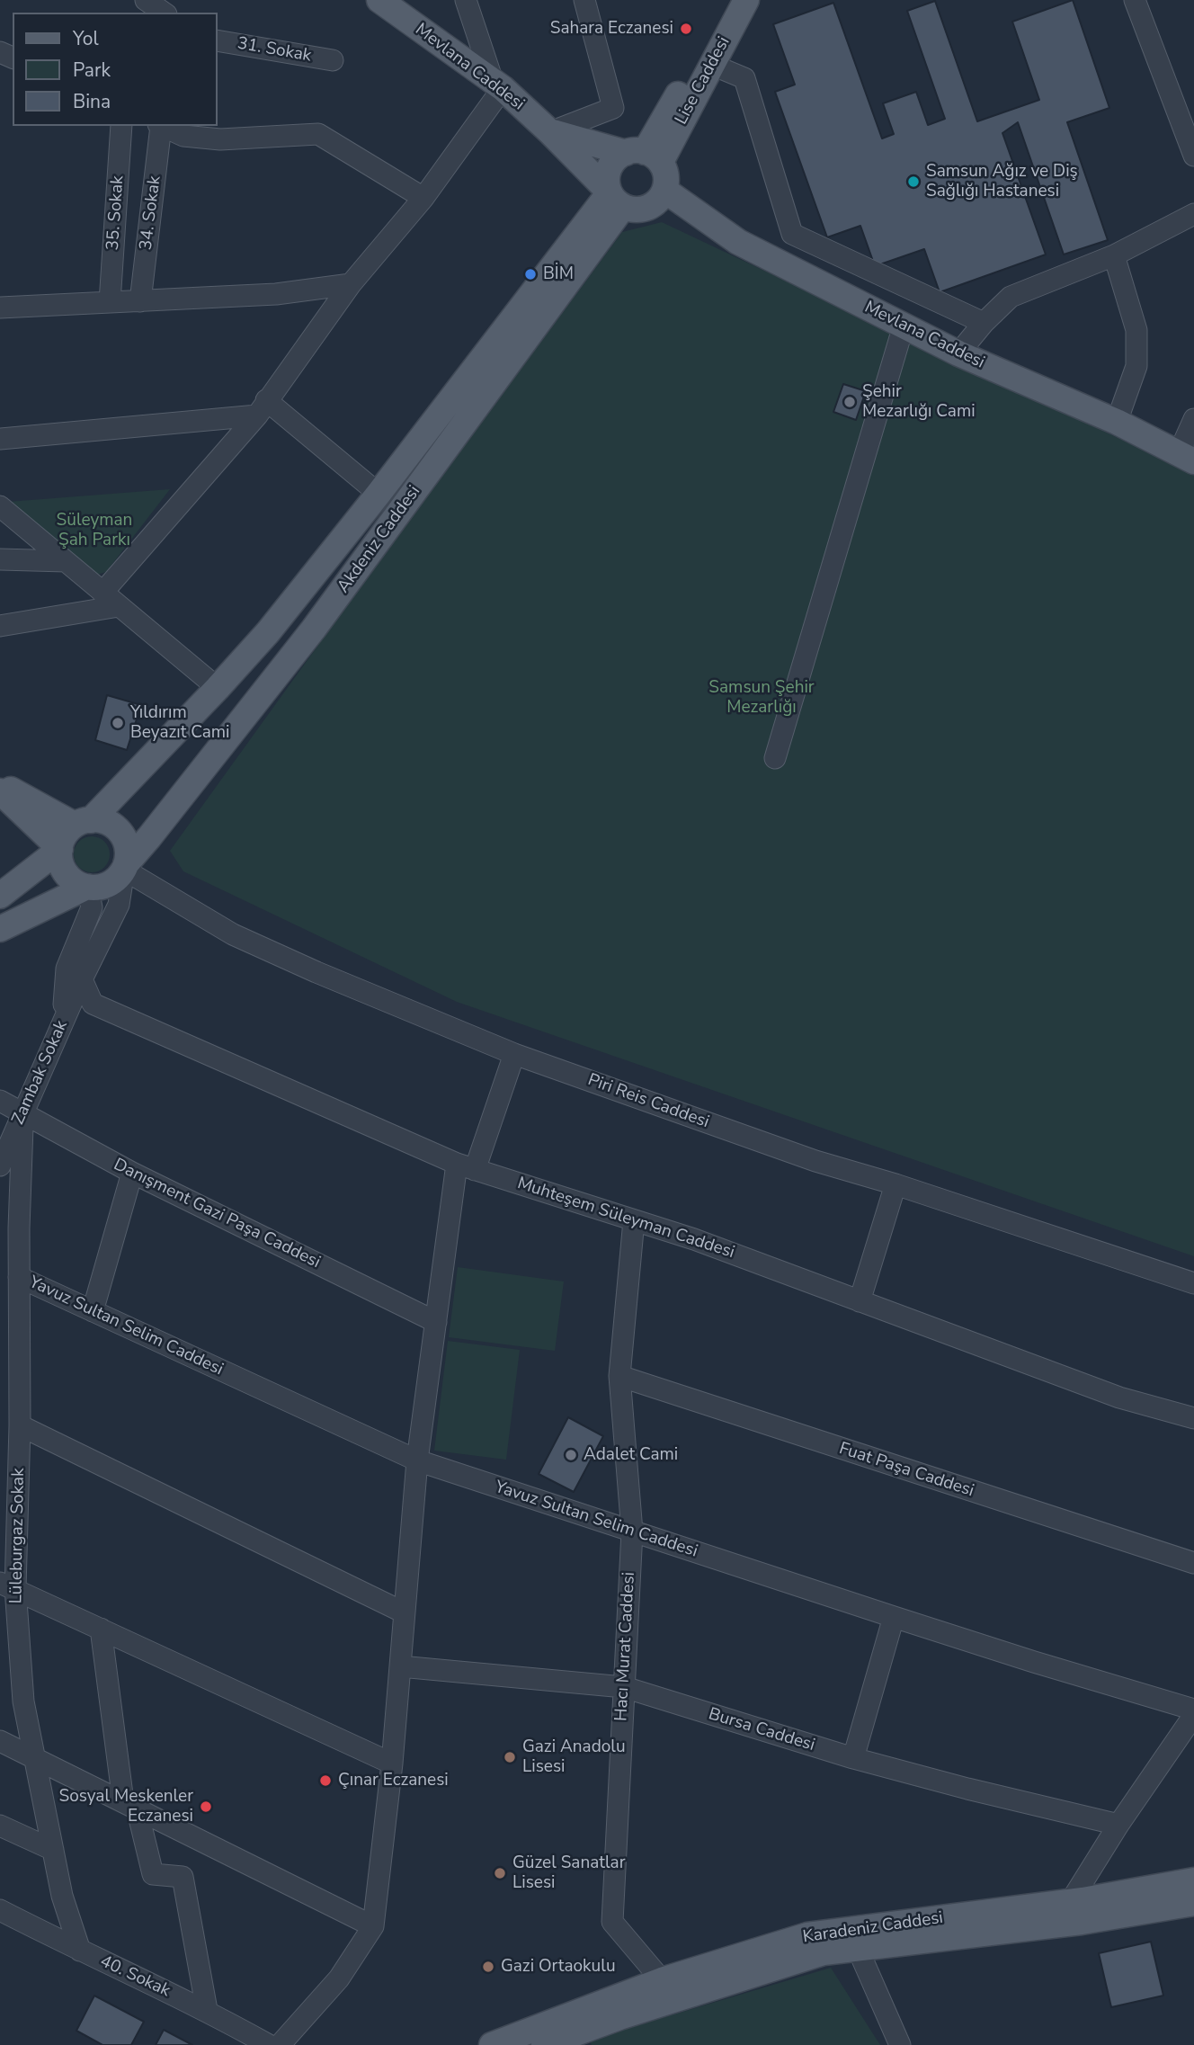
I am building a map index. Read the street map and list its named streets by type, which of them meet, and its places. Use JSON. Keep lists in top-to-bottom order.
{
  "streets": {
    "main road": [
      "Mevlana Caddesi",
      "Lise Caddesi",
      "Akdeniz Caddesi",
      "Karadeniz Caddesi"
    ],
    "street": [
      "31. Sokak",
      "35. Sokak",
      "34. Sokak",
      "Zambak Sokak",
      "Piri Reis Caddesi",
      "Danışment Gazi Paşa Caddesi",
      "Muhteşem Süleyman Caddesi",
      "Yavuz Sultan Selim Caddesi",
      "Fuat Paşa Caddesi",
      "Lüleburgaz Sokak",
      "Hacı Murat Caddesi",
      "Bursa Caddesi",
      "40. Sokak"
    ]
  },
  "crossings": [
    ["Mevlana Caddesi", "Lise Caddesi"],
    ["Mevlana Caddesi", "Akdeniz Caddesi"],
    ["Lise Caddesi", "Akdeniz Caddesi"],
    ["Akdeniz Caddesi", "Zambak Sokak"],
    ["Akdeniz Caddesi", "Piri Reis Caddesi"],
    ["Zambak Sokak", "Piri Reis Caddesi"],
    ["Zambak Sokak", "Danışment Gazi Paşa Caddesi"],
    ["Zambak Sokak", "Muhteşem Süleyman Caddesi"],
    ["Zambak Sokak", "Lüleburgaz Sokak"],
    ["Danışment Gazi Paşa Caddesi", "Lüleburgaz Sokak"],
    ["Muhteşem Süleyman Caddesi", "Hacı Murat Caddesi"],
    ["Yavuz Sultan Selim Caddesi", "Lüleburgaz Sokak"],
    ["Yavuz Sultan Selim Caddesi", "Hacı Murat Caddesi"],
    ["Fuat Paşa Caddesi", "Hacı Murat Caddesi"],
    ["Lüleburgaz Sokak", "40. Sokak"],
    ["Hacı Murat Caddesi", "Bursa Caddesi"],
    ["Hacı Murat Caddesi", "Karadeniz Caddesi"]
  ],
  "parks": ["Süleyman Şah Parkı", "Samsun Şehir Mezarlığı"],
  "places": [
    "Sahara Eczanesi",
    "Samsun Ağız ve Diş Sağlığı Hastanesi",
    "BİM",
    "Şehir Mezarlığı Cami",
    "Yıldırım Beyazıt Cami",
    "Adalet Cami",
    "Gazi Anadolu Lisesi",
    "Çınar Eczanesi",
    "Sosyal Meskenler Eczanesi",
    "Güzel Sanatlar Lisesi",
    "Gazi Ortaokulu"
  ],
  "legend": ["Yol", "Park", "Bina"]
}
